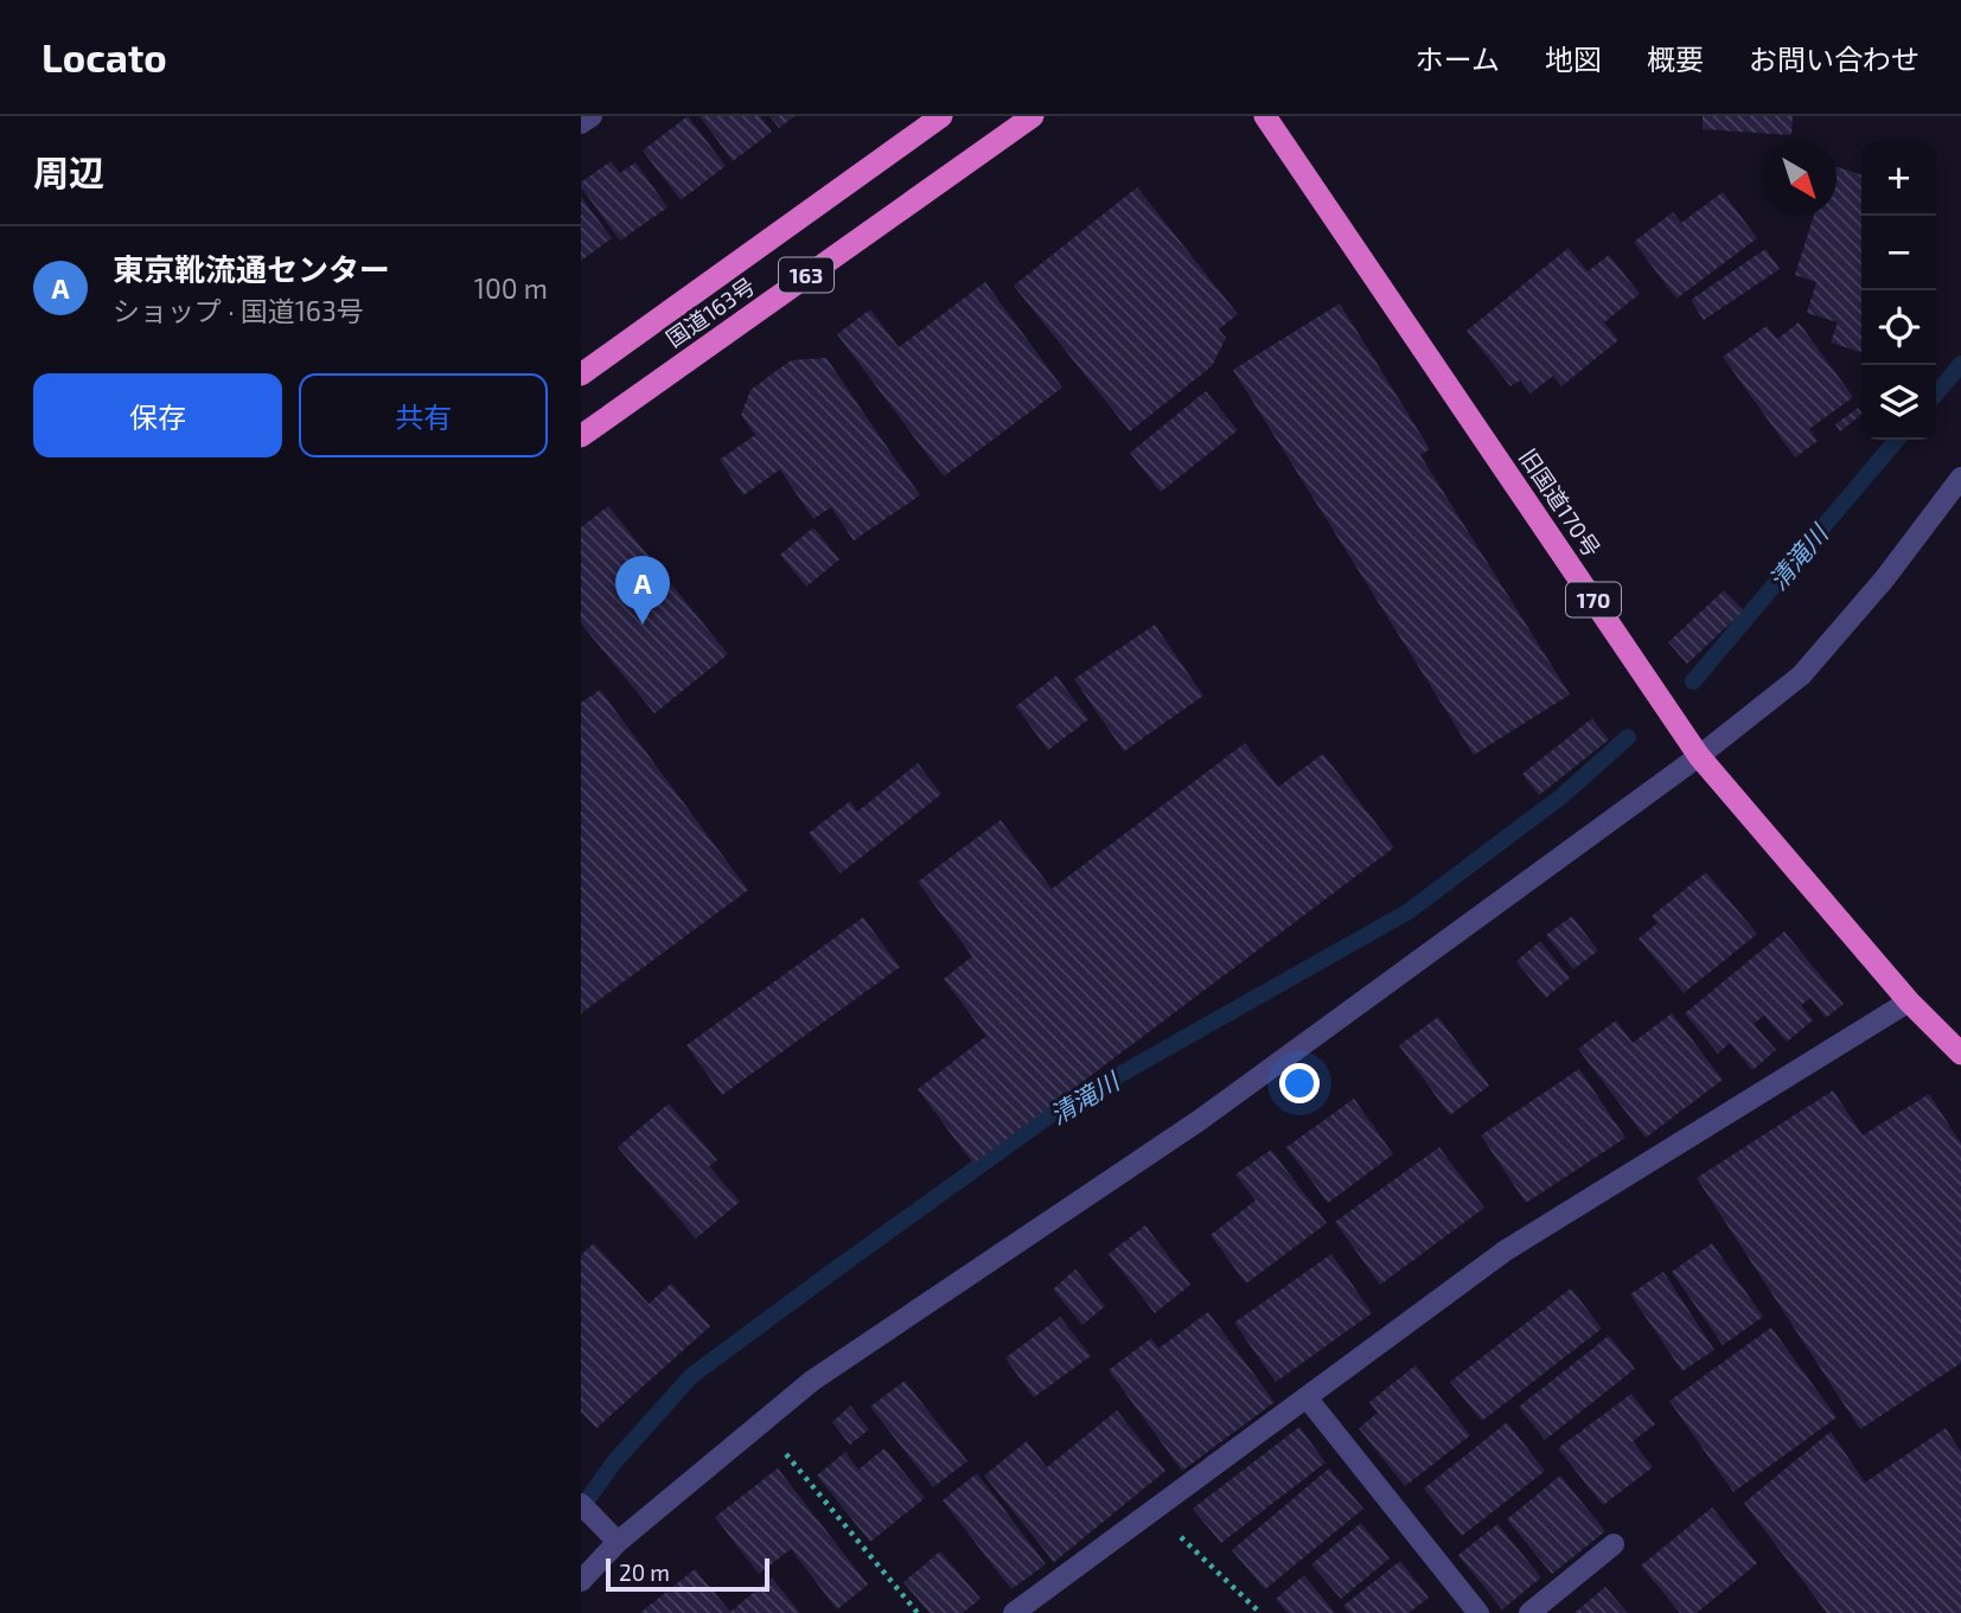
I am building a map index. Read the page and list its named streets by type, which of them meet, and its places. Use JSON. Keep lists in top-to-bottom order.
{
  "streets": {
    "highway": [
      "163",
      "国道163号",
      "旧国道170号",
      "170"
    ]
  },
  "water": ["清滝川"],
  "scale_bar": "20 m",
  "north": "bottom right",
  "page": {
    "header": "Locato",
    "nav": [
      "ホーム",
      "地図",
      "概要",
      "お問い合わせ"
    ],
    "heading": "周辺",
    "map_buttons": ["+", "−"],
    "list": [
      {
        "mark": "A",
        "name": "東京靴流通センター",
        "note": "ショップ · 国道163号",
        "value": "100 m"
      }
    ],
    "buttons": ["保存", "共有"],
    "pins": "A",
    "scale": "20 m"
  }
}
